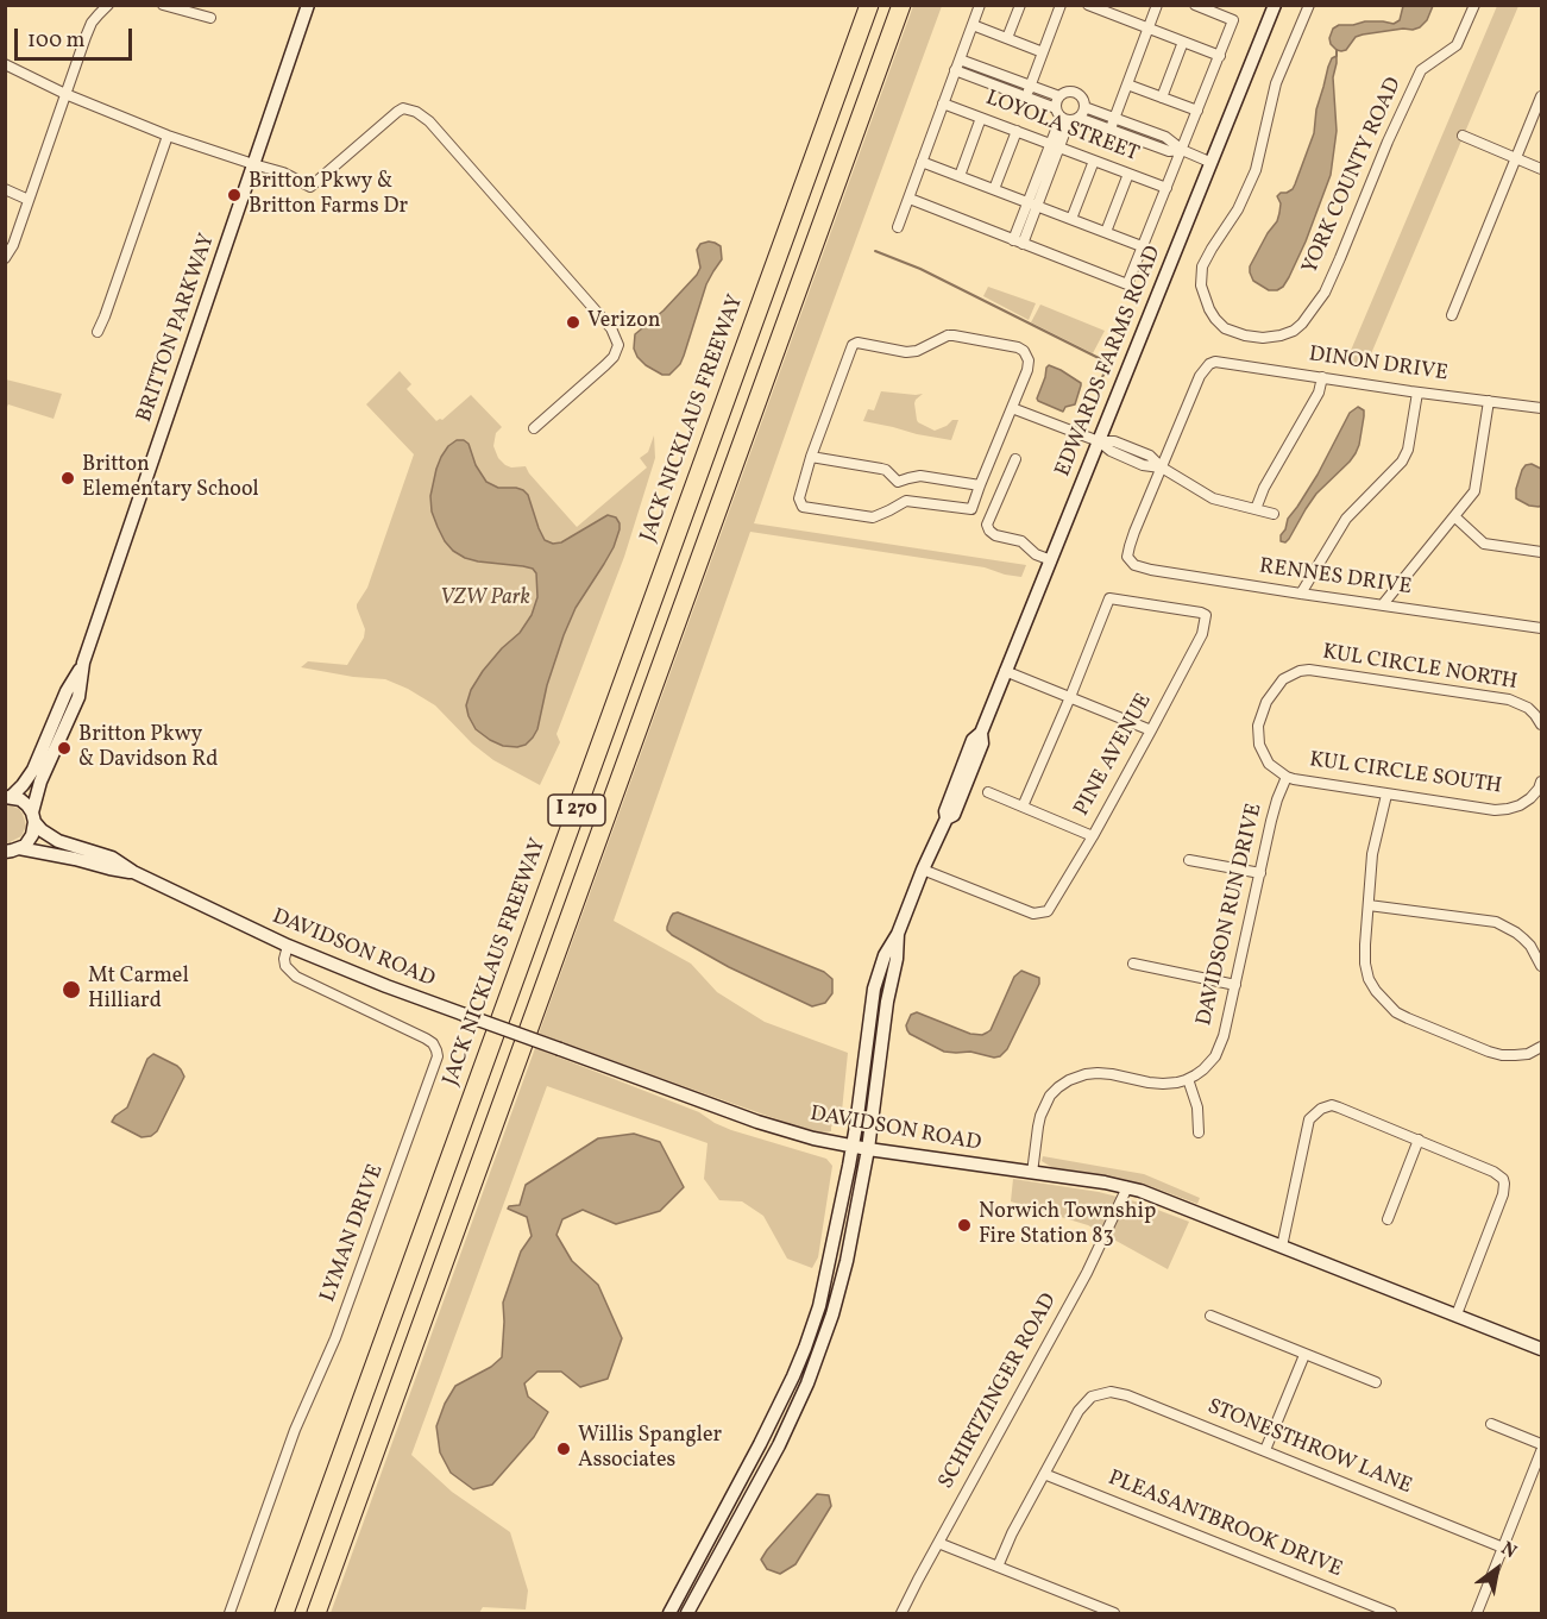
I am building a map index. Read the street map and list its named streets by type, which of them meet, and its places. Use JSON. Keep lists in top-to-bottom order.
{
  "streets": {
    "highway": ["JACK NICKLAUS FREEWAY", "I 270"],
    "main road": ["BRITTON PARKWAY", "EDWARDS FARMS ROAD", "DAVIDSON ROAD"],
    "street": [
      "LOYOLA STREET",
      "YORK COUNTY ROAD",
      "DINON DRIVE",
      "RENNES DRIVE",
      "KUL CIRCLE NORTH",
      "PINE AVENUE",
      "KUL CIRCLE SOUTH",
      "DAVIDSON RUN DRIVE",
      "LYMAN DRIVE",
      "SCHIRTZINGER ROAD",
      "STONESTHROW LANE",
      "PLEASANTBROOK DRIVE"
    ]
  },
  "crossings": [
    ["BRITTON PARKWAY", "DAVIDSON ROAD"],
    ["EDWARDS FARMS ROAD", "PINE AVENUE"],
    ["EDWARDS FARMS ROAD", "DAVIDSON ROAD"],
    ["DINON DRIVE", "RENNES DRIVE"],
    ["KUL CIRCLE NORTH", "KUL CIRCLE SOUTH"],
    ["KUL CIRCLE SOUTH", "DAVIDSON RUN DRIVE"],
    ["DAVIDSON ROAD", "LYMAN DRIVE"],
    ["DAVIDSON ROAD", "SCHIRTZINGER ROAD"],
    ["STONESTHROW LANE", "PLEASANTBROOK DRIVE"]
  ],
  "parks": ["VZW Park"],
  "places": [
    "Britton Pkwy & Britton Farms Dr",
    "Verizon",
    "Britton Elementary School",
    "Britton Pkwy & Davidson Rd",
    "Mt Carmel Hilliard",
    "Norwich Township Fire Station 83",
    "Willis Spangler Associates"
  ],
  "scale_bar": "100 m",
  "north": "top right"
}
